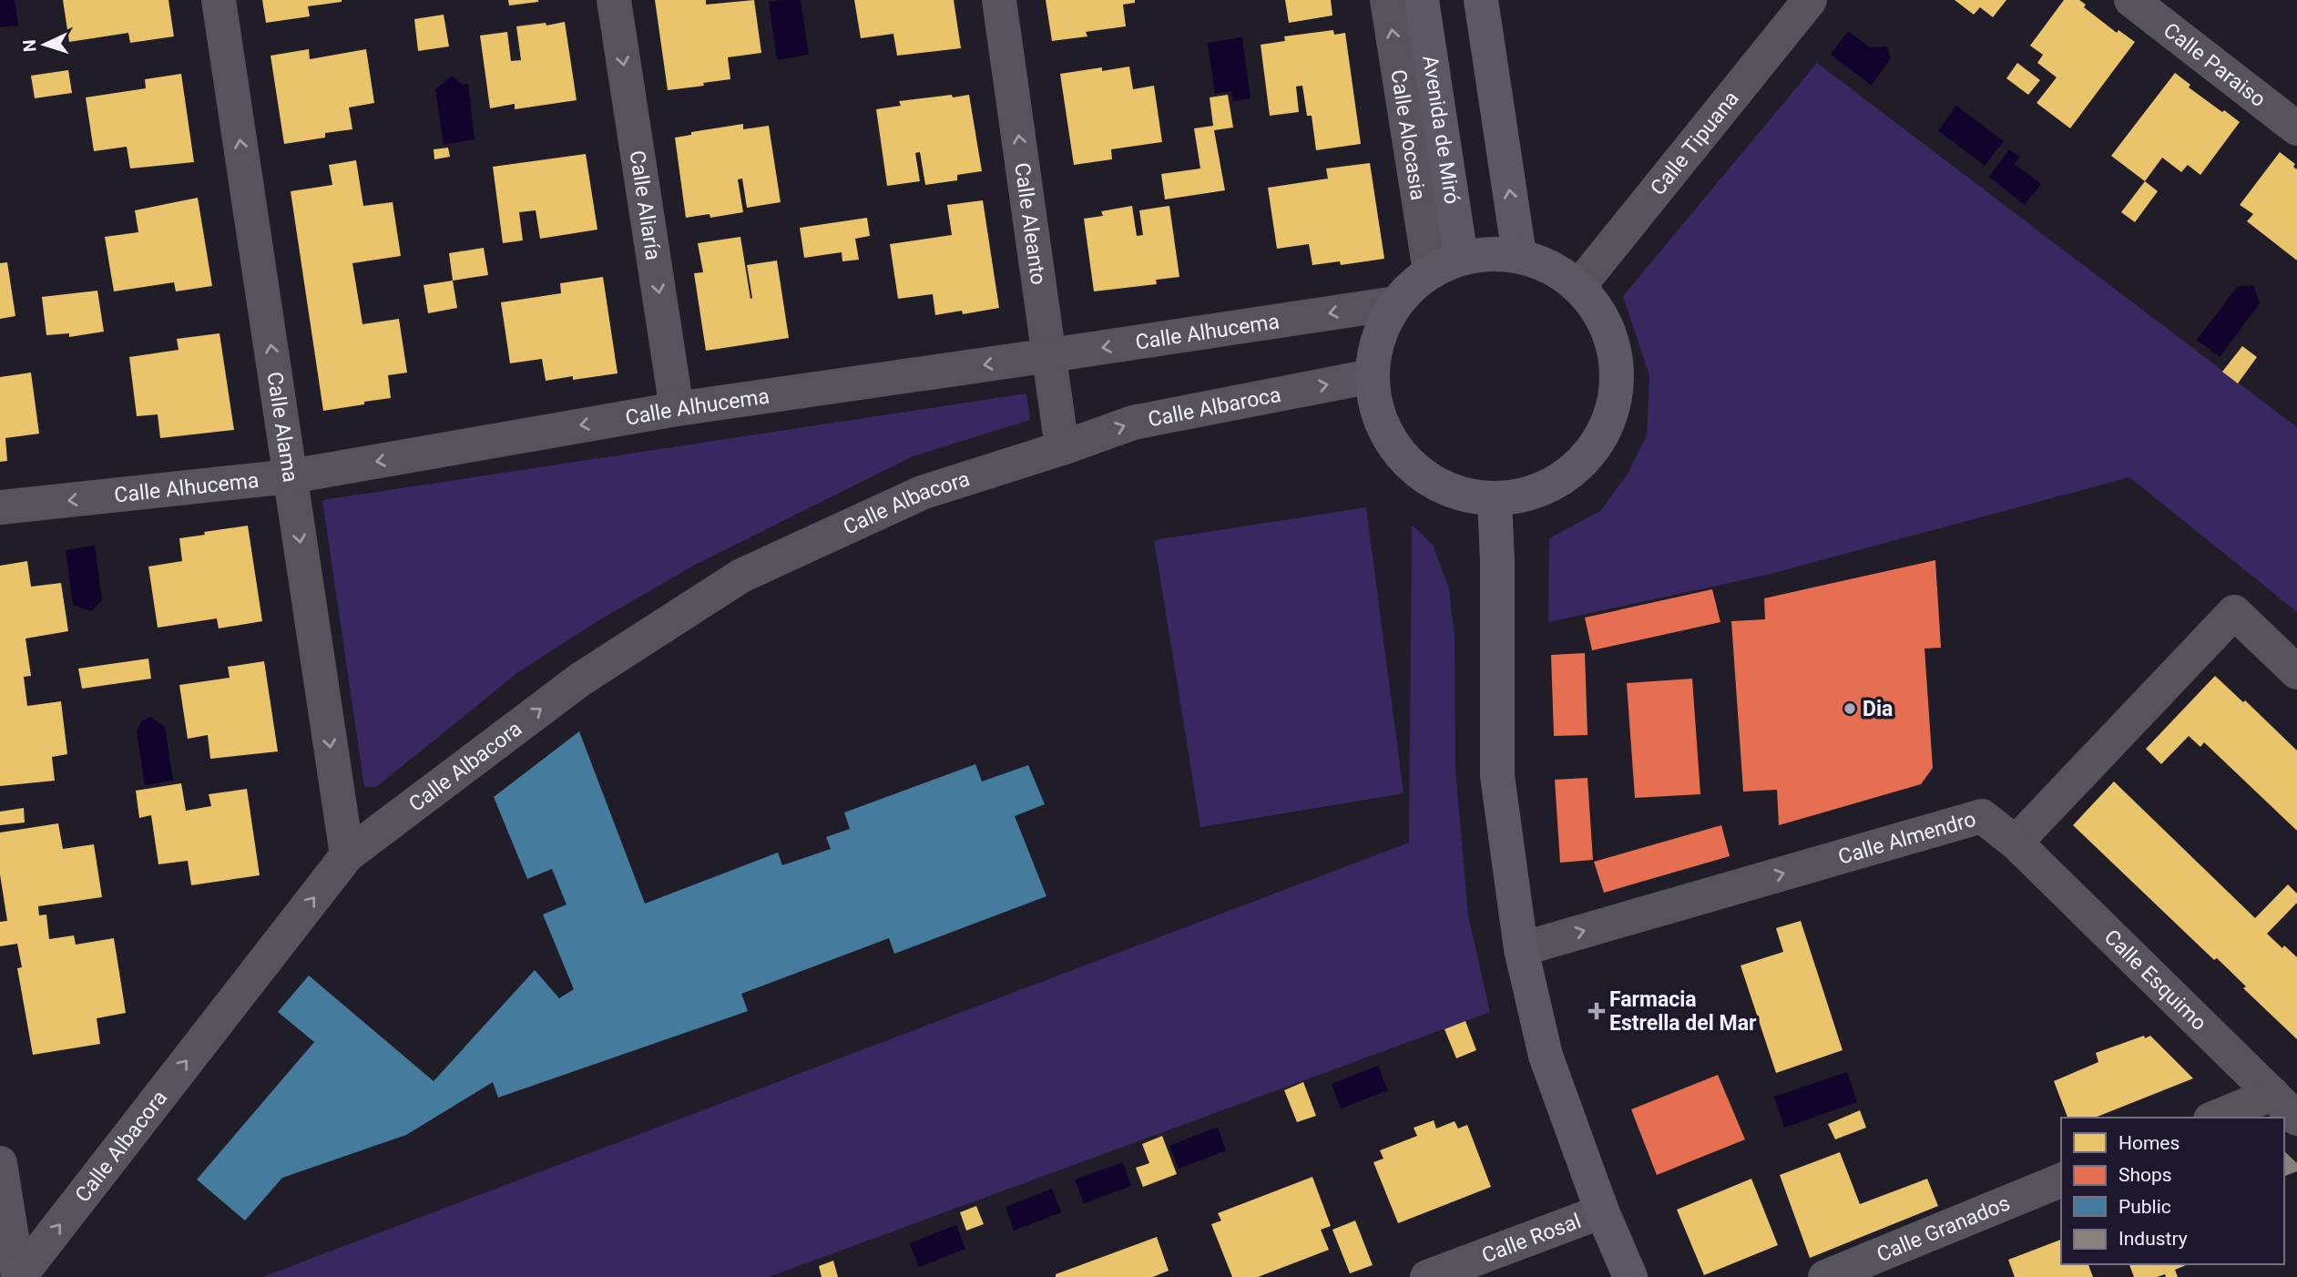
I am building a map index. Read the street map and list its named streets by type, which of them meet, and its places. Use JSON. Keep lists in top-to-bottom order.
{
  "streets": {
    "main road": ["Avenida de Miró"],
    "street": [
      "Calle Paraiso",
      "Calle Alocasia",
      "Calle Tipuana",
      "Calle Aliaría",
      "Calle Aleanto",
      "Calle Alhucema",
      "Calle Albaroca",
      "Calle Alama",
      "Calle Albacora",
      "Calle Almendro",
      "Calle Esquimo",
      "Calle Granados",
      "Calle Rosal"
    ]
  },
  "crossings": [
    ["Avenida de Miró", "Calle Alocasia"],
    ["Calle Aliaría", "Calle Alhucema"],
    ["Calle Aleanto", "Calle Alhucema"],
    ["Calle Aleanto", "Calle Albaroca"],
    ["Calle Aleanto", "Calle Albacora"],
    ["Calle Alhucema", "Calle Alama"],
    ["Calle Albaroca", "Calle Albacora"],
    ["Calle Alama", "Calle Albacora"],
    ["Calle Almendro", "Calle Esquimo"]
  ],
  "one_way": [
    "Calle Alocasia",
    "Calle Aliaría",
    "Calle Aleanto",
    "Calle Alhucema",
    "Calle Albaroca",
    "Calle Albacora",
    "Calle Almendro"
  ],
  "places": {
    "other": ["Dia"],
    "health": ["Farmacia Estrella del Mar"]
  },
  "legend": [
    "Homes",
    "Shops",
    "Public",
    "Industry"
  ],
  "north": "left"
}
